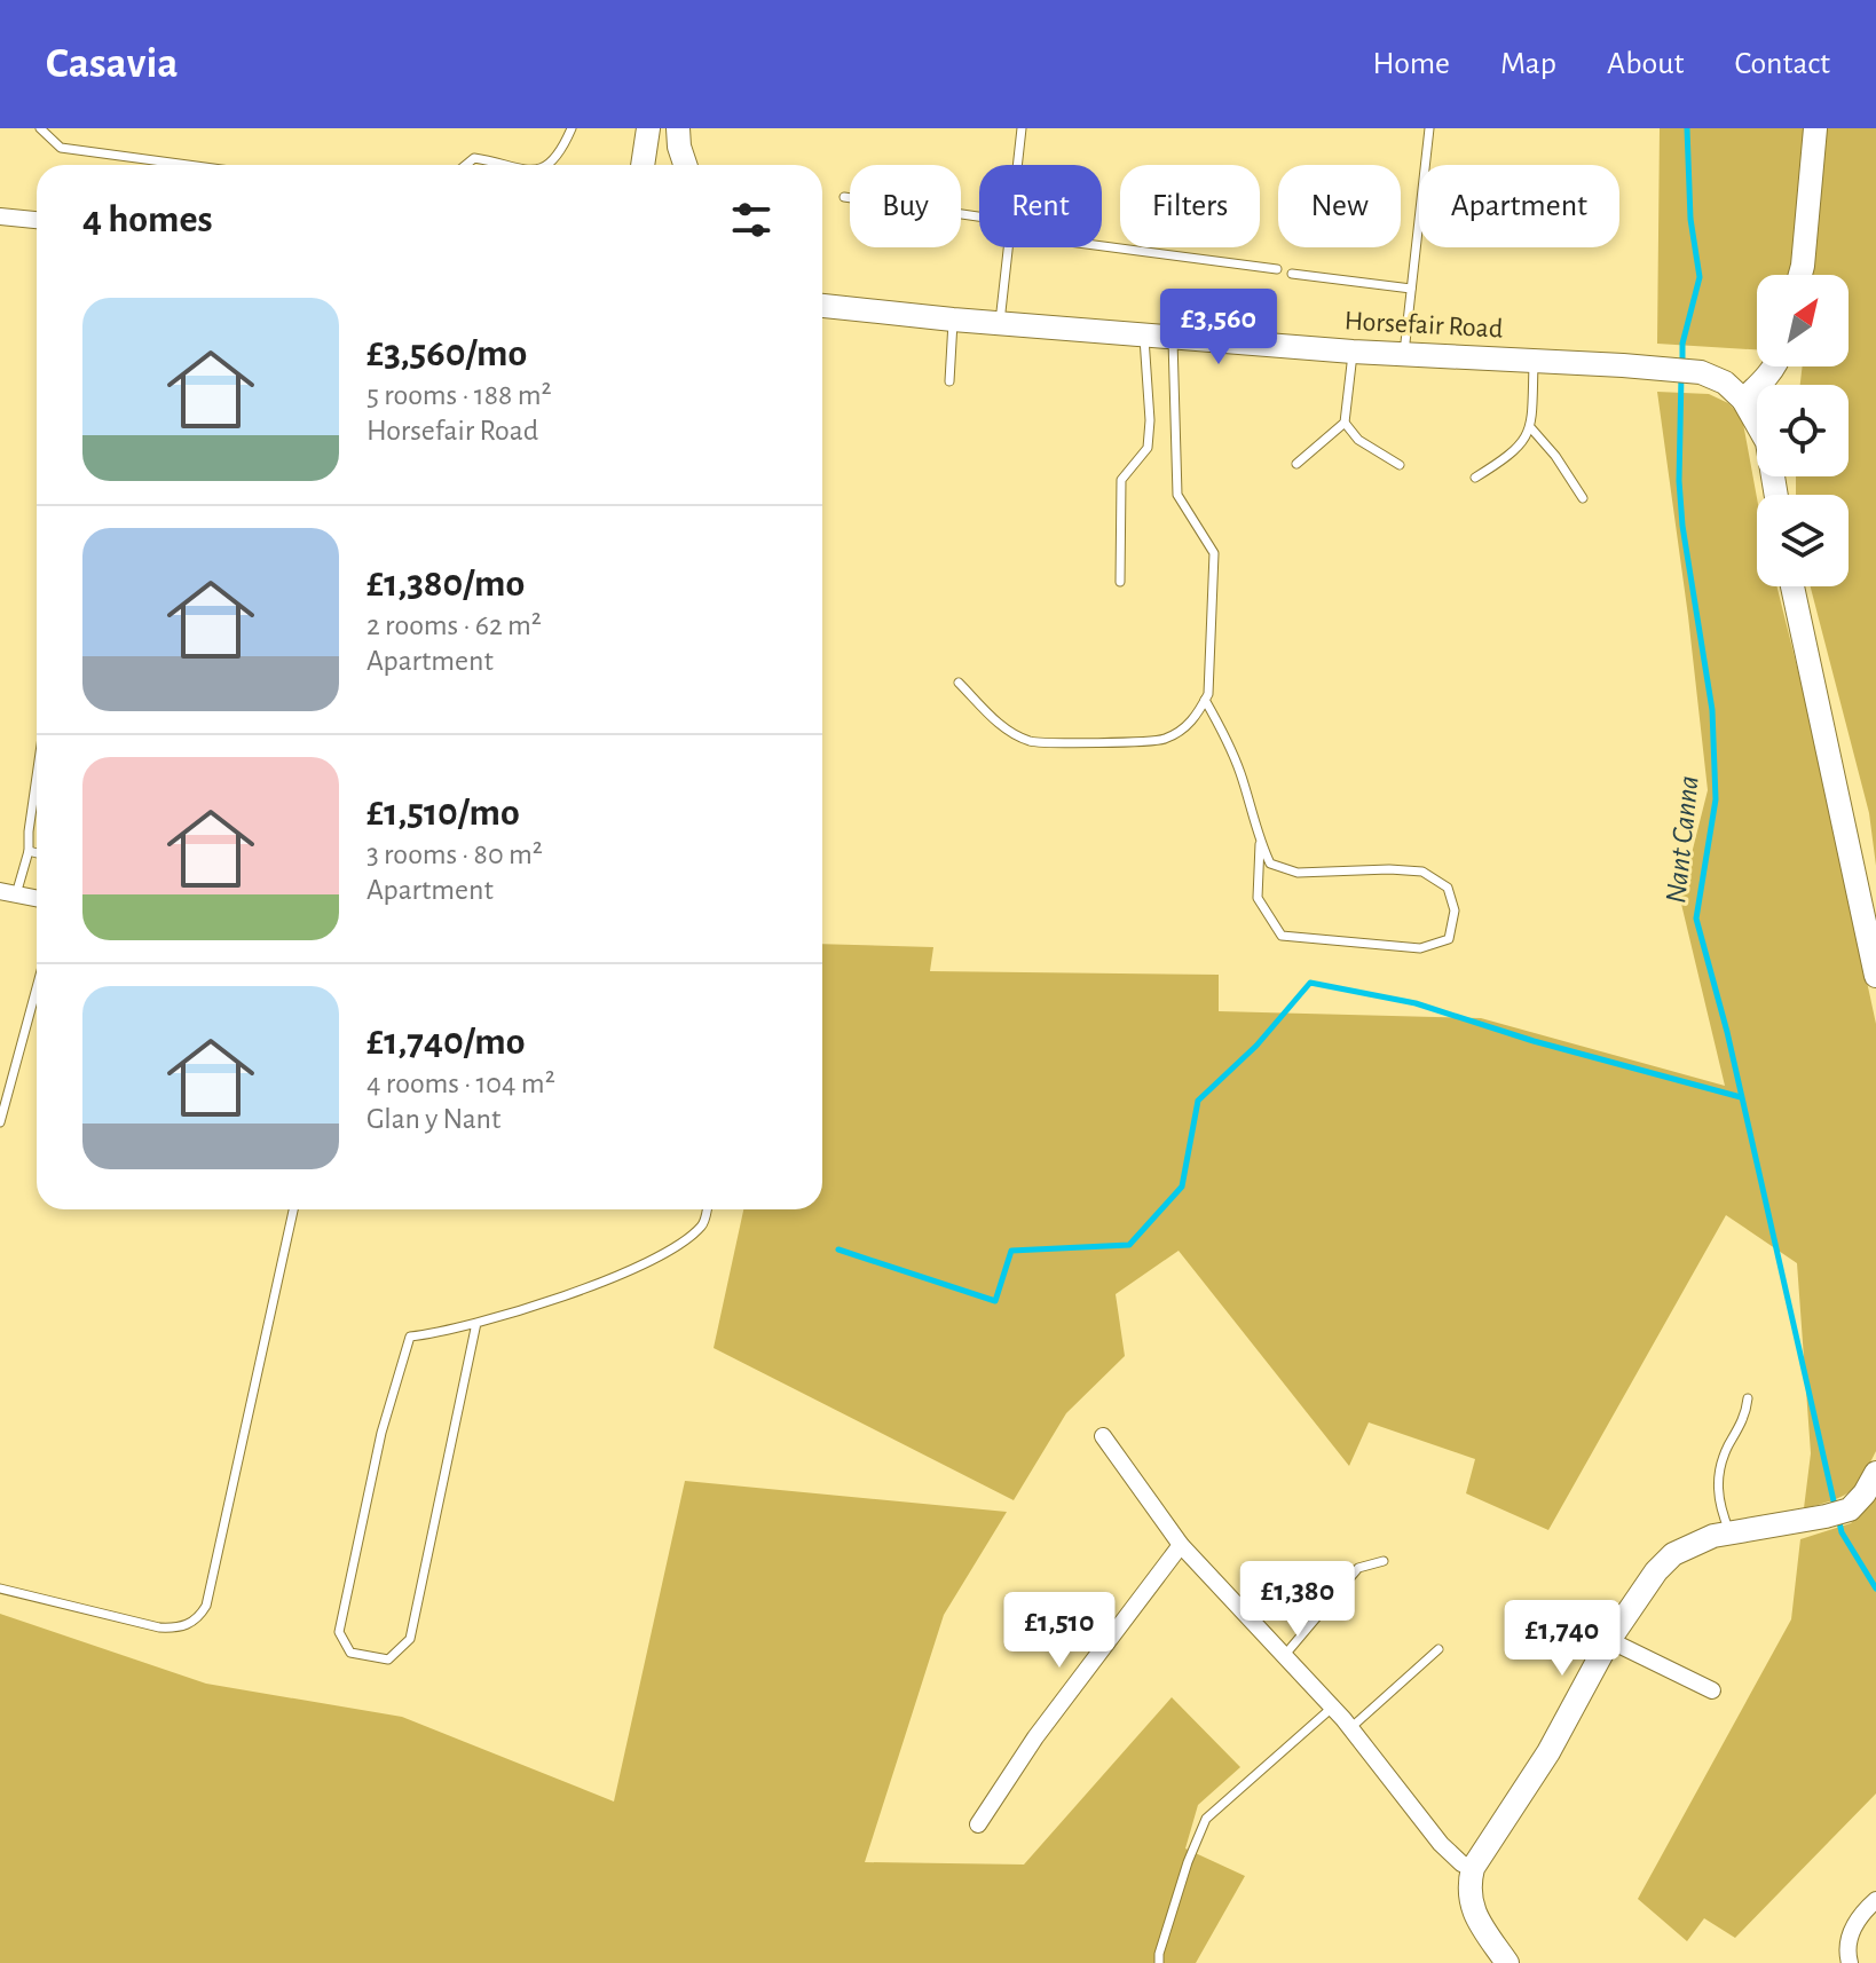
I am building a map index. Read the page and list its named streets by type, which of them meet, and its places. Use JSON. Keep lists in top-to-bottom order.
{
  "streets": {
    "street": ["Horsefair Road"]
  },
  "water": ["Nant Canna"],
  "north": "top right",
  "page": {
    "header": "Casavia",
    "nav": [
      "Home",
      "Map",
      "About",
      "Contact"
    ],
    "chip": [
      "Buy",
      "Rent",
      "Filters",
      "New",
      "Apartment"
    ],
    "heading": "4 homes",
    "list": [
      {
        "name": "£3,560/mo",
        "note": "5 rooms · 188 m² · Horsefair Road"
      },
      {
        "name": "£1,380/mo",
        "note": "2 rooms · 62 m² · Apartment"
      },
      {
        "name": "£1,510/mo",
        "note": "3 rooms · 80 m² · Apartment"
      },
      {
        "name": "£1,740/mo",
        "note": "4 rooms · 104 m² · Glan y Nant"
      }
    ],
    "price": [
      "£3,560",
      "£1,380",
      "£1,510",
      "£1,740"
    ]
  }
}
